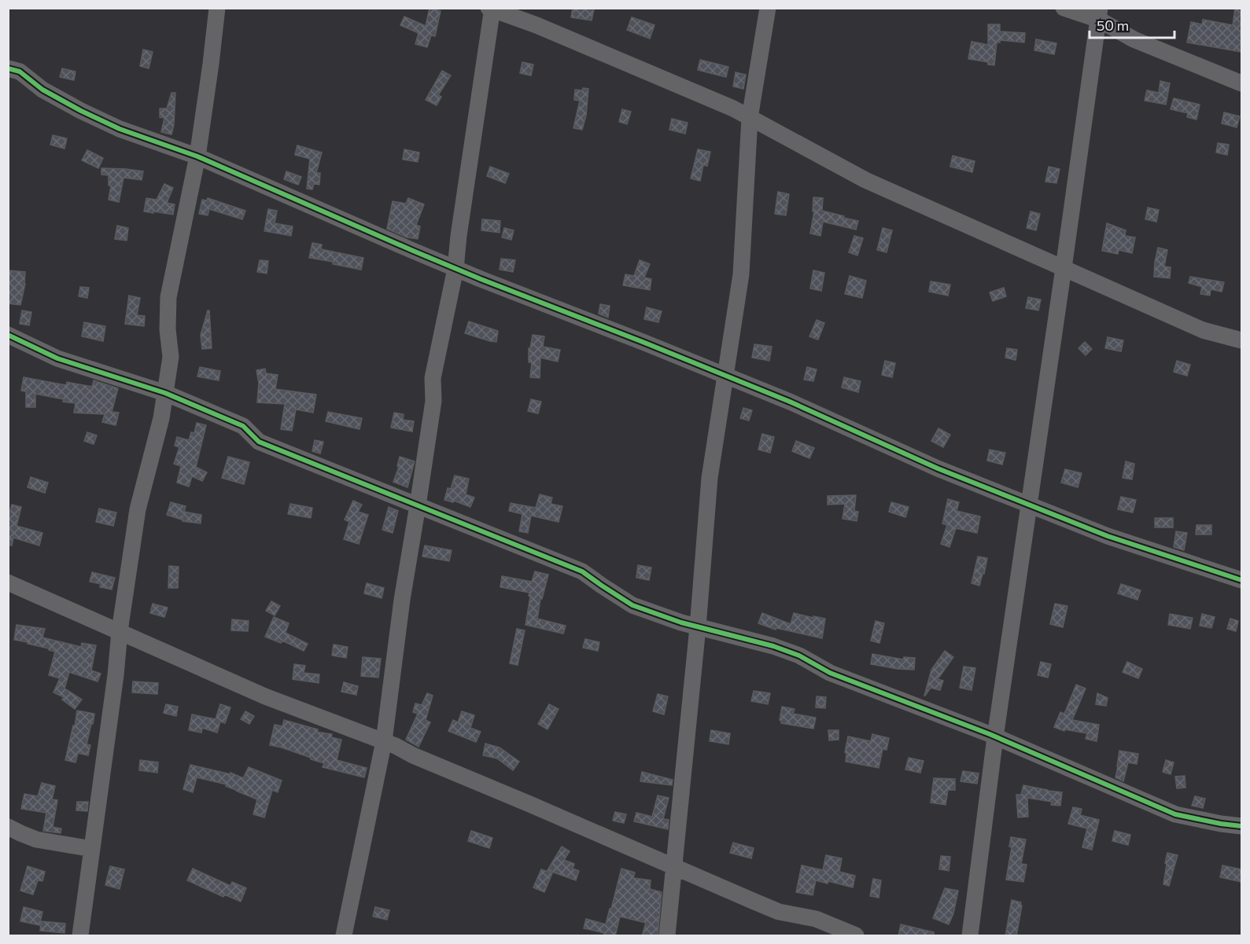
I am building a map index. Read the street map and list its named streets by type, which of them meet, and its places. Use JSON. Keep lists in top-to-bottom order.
{
  "scale_bar": "50 m"
}
